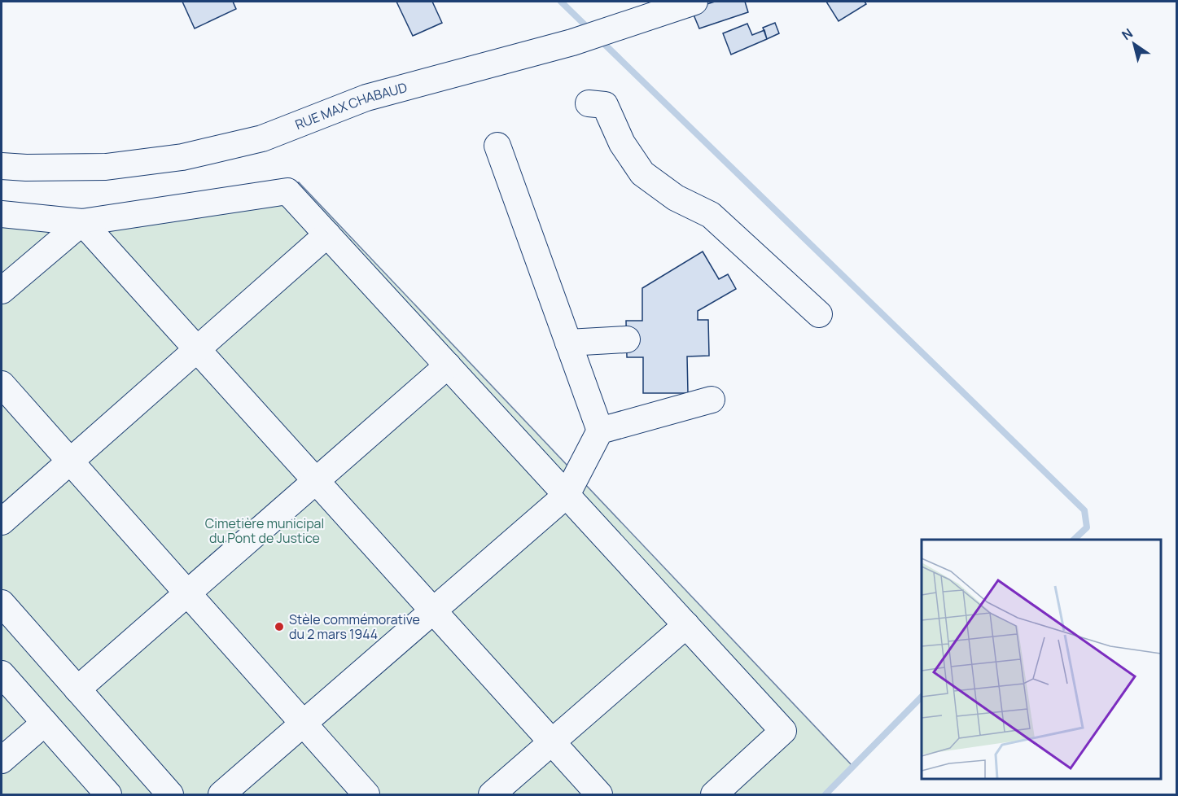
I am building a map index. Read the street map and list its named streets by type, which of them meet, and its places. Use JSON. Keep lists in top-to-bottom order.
{
  "streets": {
    "street": ["RUE MAX CHABAUD"]
  },
  "parks": ["Cimetière municipal du Pont de Justice"],
  "places": ["Stèle commémorative du 2 mars 1944"],
  "north": "top left"
}
